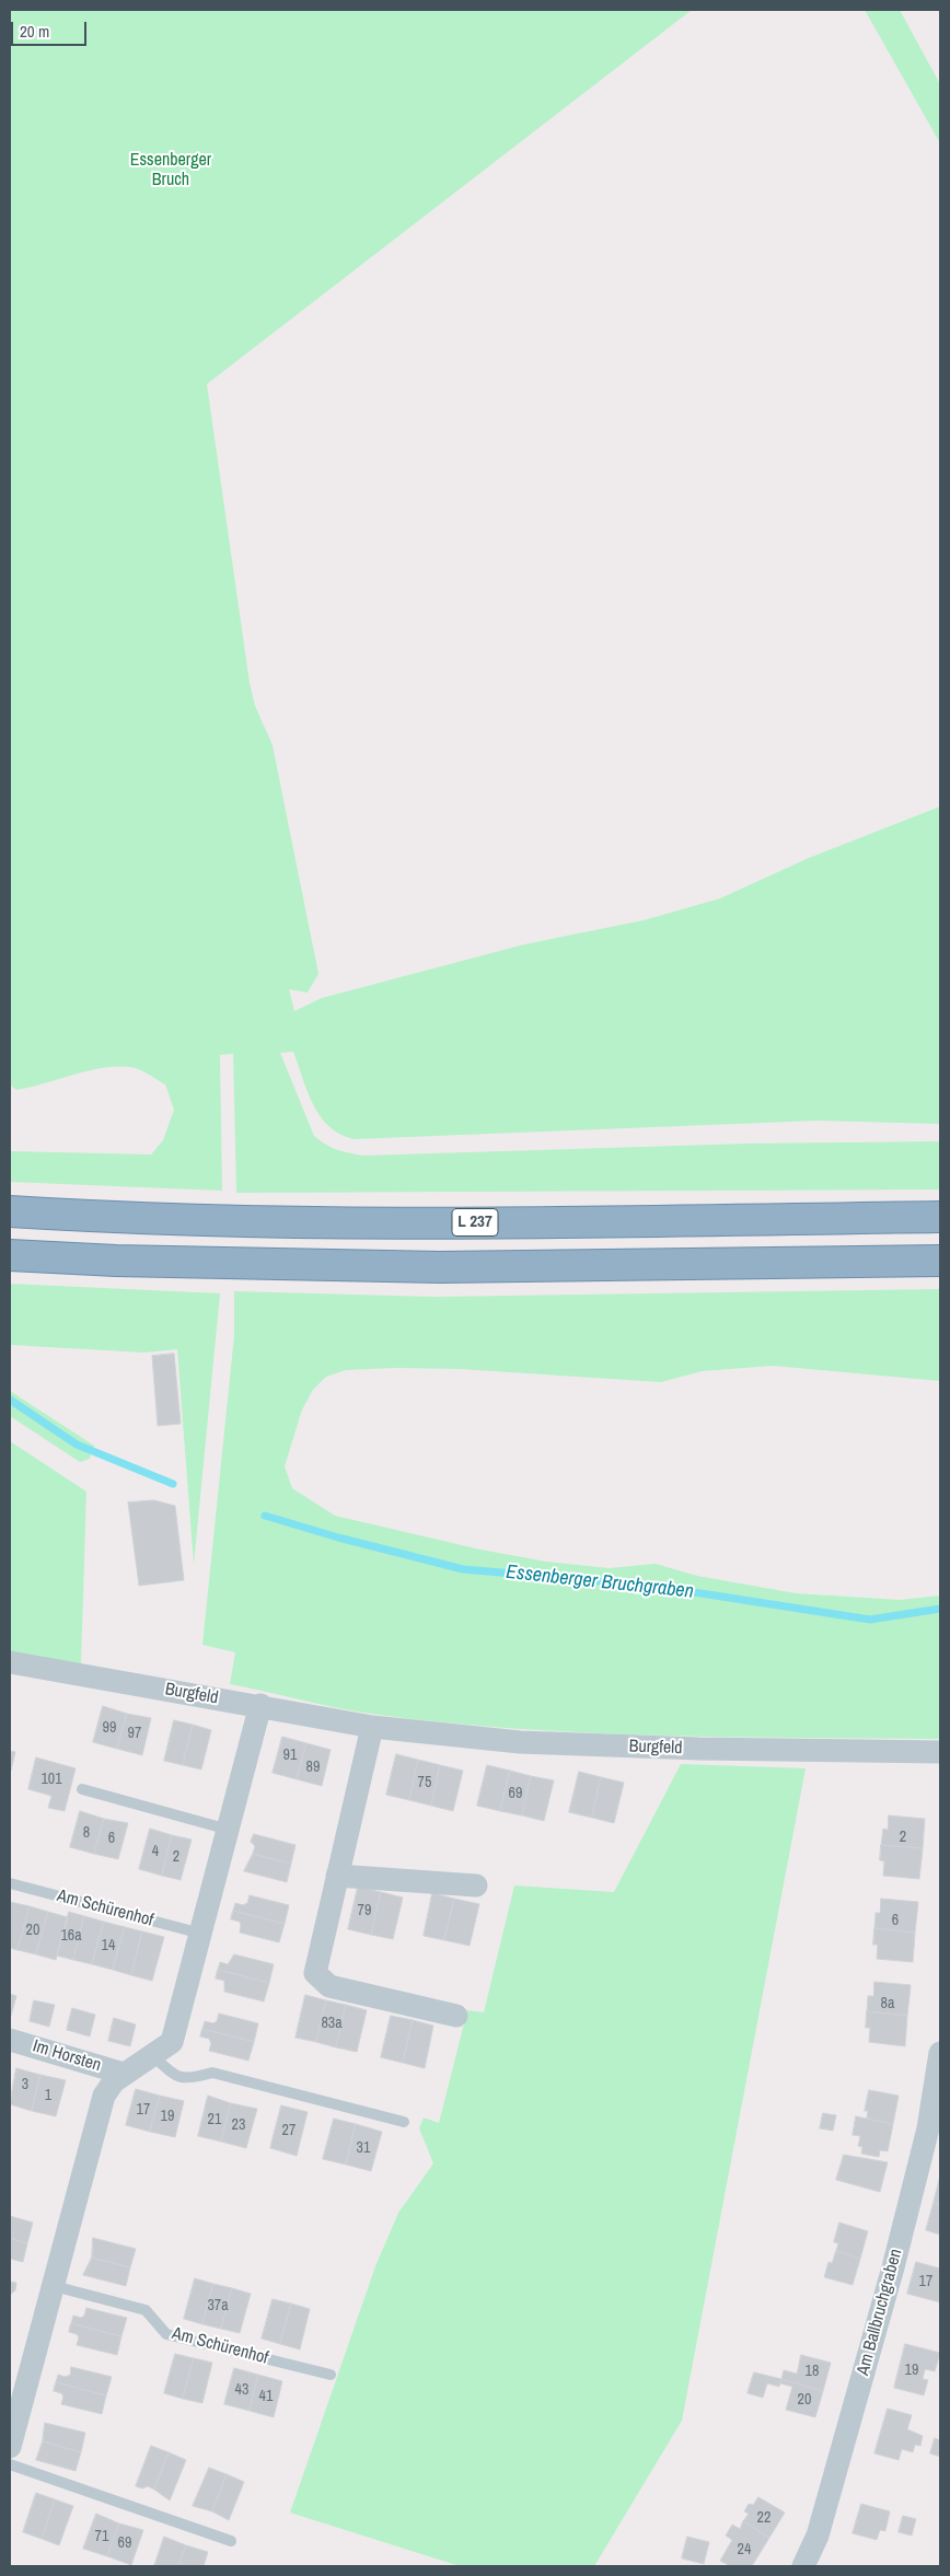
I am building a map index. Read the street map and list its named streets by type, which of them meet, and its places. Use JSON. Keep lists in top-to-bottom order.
{
  "streets": {
    "highway": ["L 237"],
    "street": ["Burgfeld", "Im Horsten", "Am Ballbruchgraben"],
    "lane": ["Am Schürenhof"]
  },
  "water": ["Essenberger Bruchgraben"],
  "parks": ["Essenberger Bruch"],
  "house_numbers": [
    "99",
    "97",
    "91",
    "89",
    "101",
    "75",
    "69",
    "8",
    "2",
    "6",
    "4",
    "2",
    "79",
    "6",
    "20",
    "16a",
    "14",
    "8a",
    "83a",
    "3",
    "1",
    "17",
    "19",
    "21",
    "23",
    "27",
    "31",
    "17",
    "37a",
    "19",
    "18",
    "43",
    "41",
    "20",
    "22",
    "71",
    "69",
    "24"
  ],
  "scale_bar": "20 m"
}
